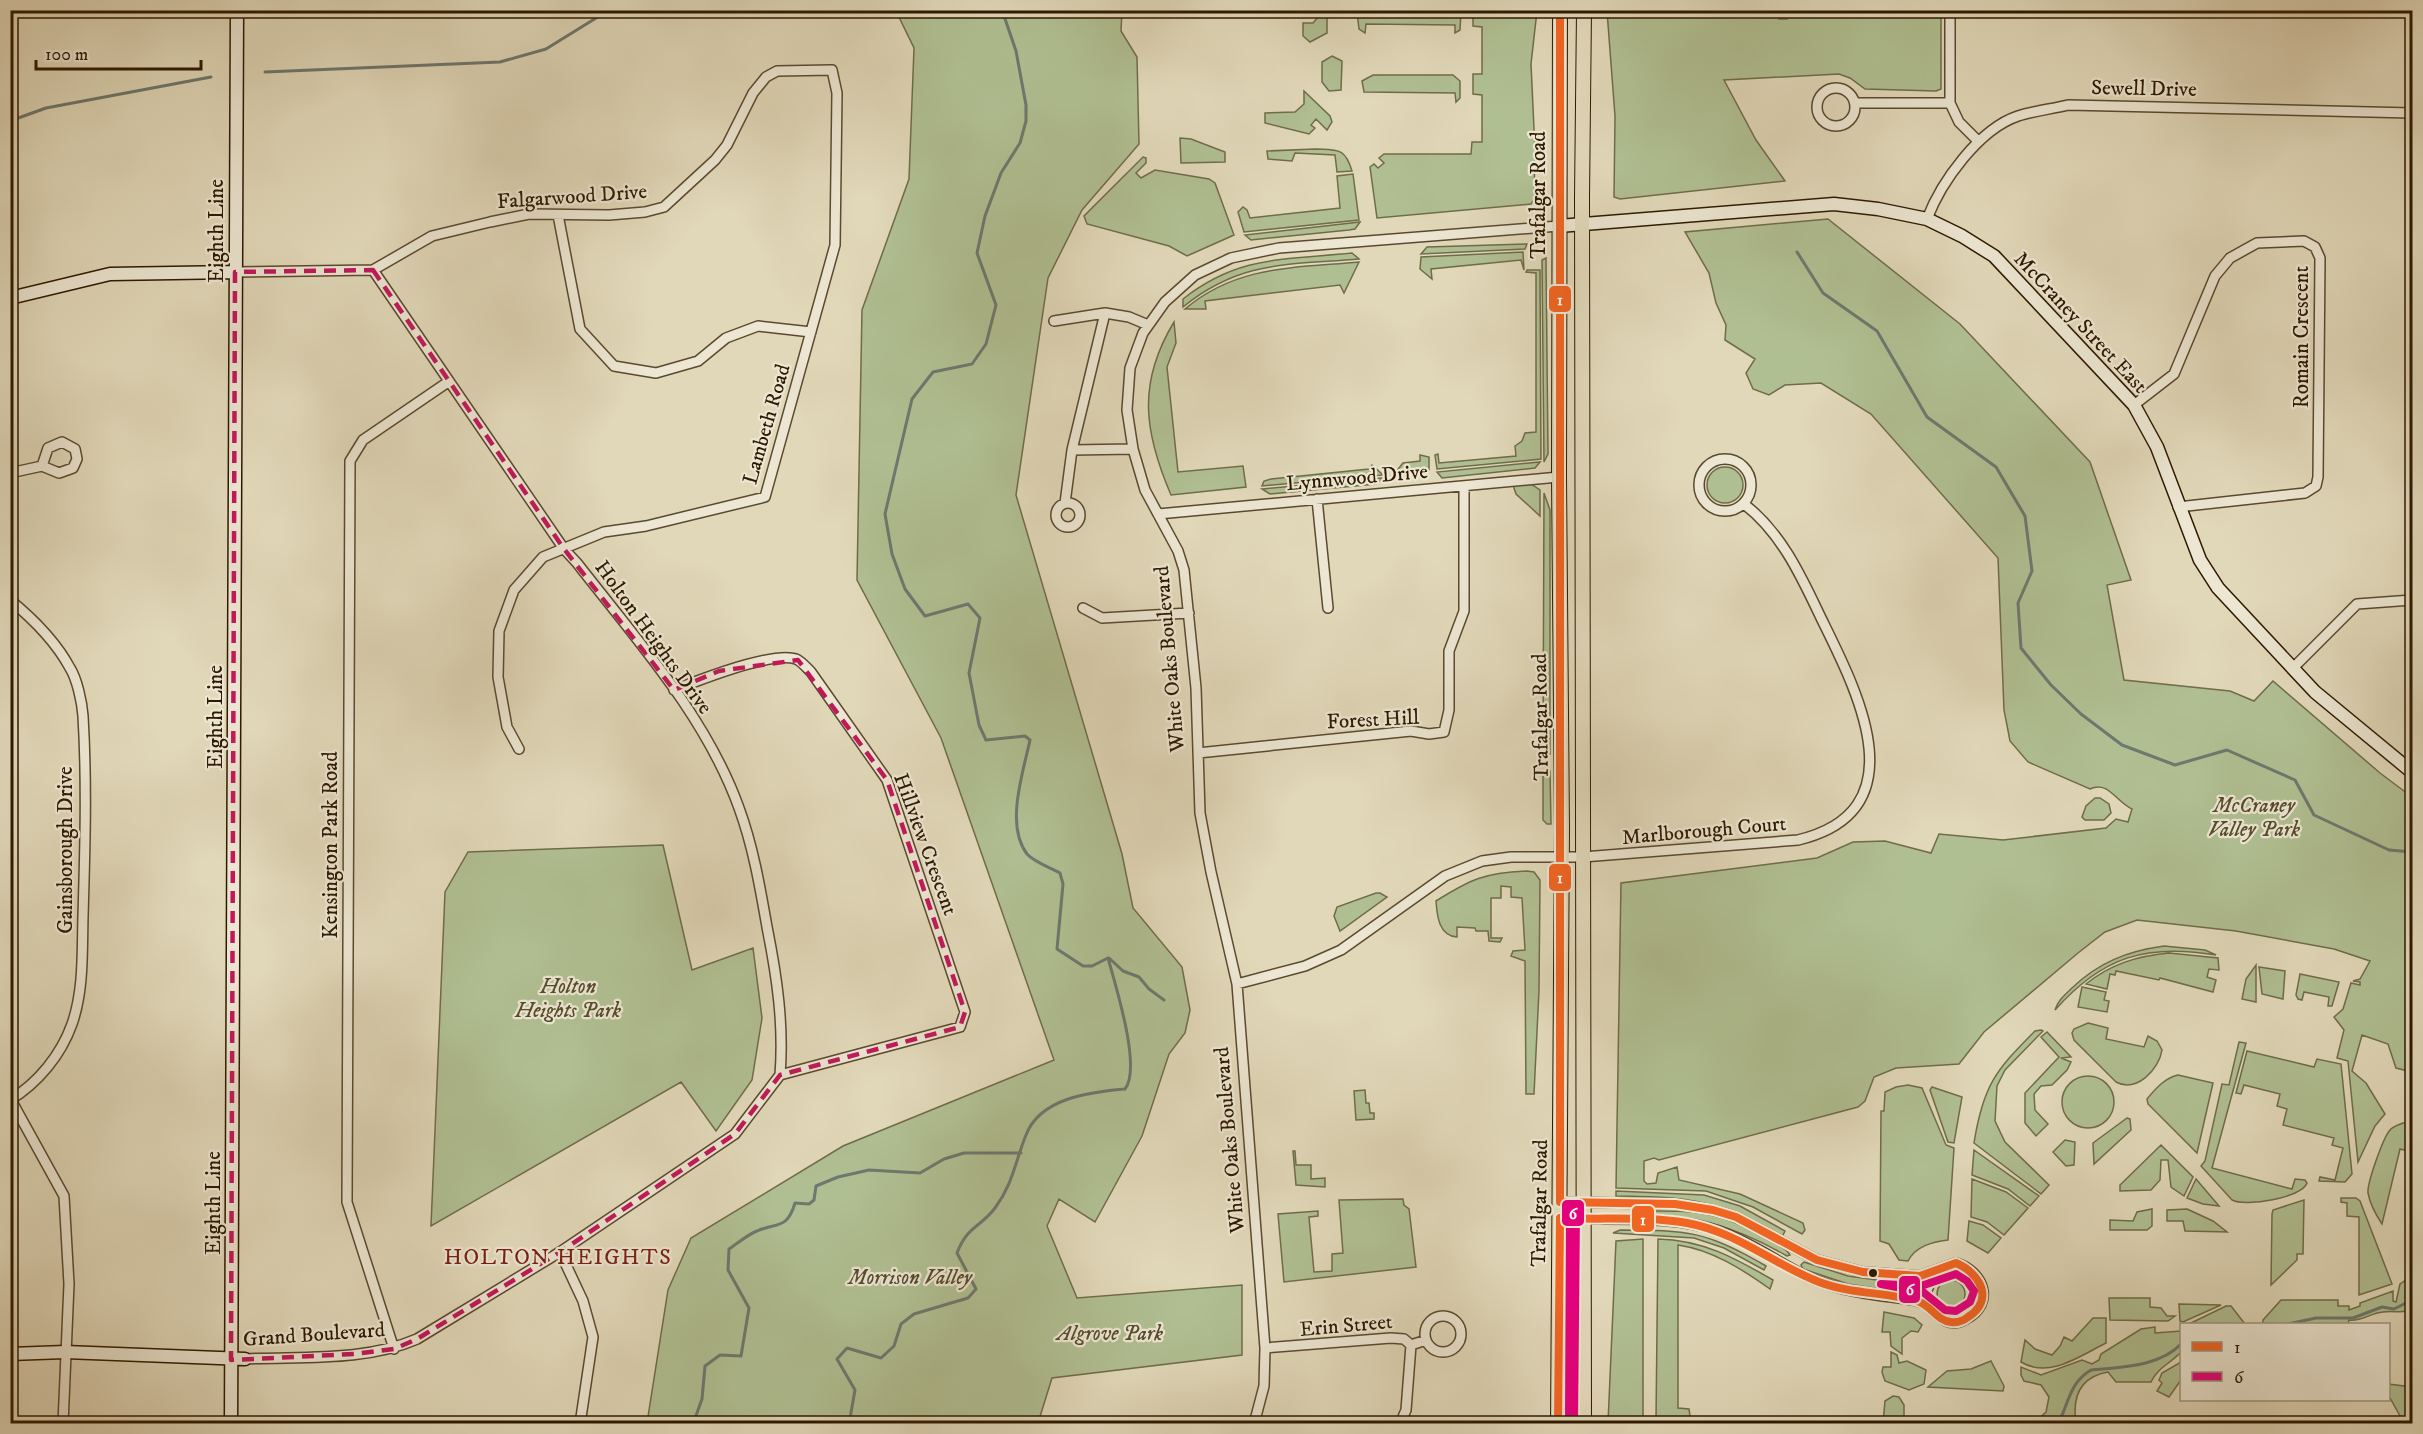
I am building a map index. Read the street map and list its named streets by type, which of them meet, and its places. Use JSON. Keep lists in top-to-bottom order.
{
  "streets": {
    "main road": ["Trafalgar Road"],
    "street": [
      "Sewell Drive",
      "Falgarwood Drive",
      "Eighth Line",
      "McCraney Street East",
      "Romain Crescent",
      "Lambeth Road",
      "Lynnwood Drive",
      "Holton Heights Drive",
      "White Oaks Boulevard",
      "Forest Hill",
      "Marlborough Court",
      "Hillview Crescent",
      "Kensington Park Road",
      "Gainsborough Drive",
      "Erin Street",
      "Grand Boulevard"
    ]
  },
  "crossings": [
    ["Sewell Drive", "McCraney Street East"],
    ["Trafalgar Road", "McCraney Street East"],
    ["Trafalgar Road", "Lynnwood Drive"],
    ["Trafalgar Road", "White Oaks Boulevard"],
    ["Trafalgar Road", "Marlborough Court"],
    ["Falgarwood Drive", "Eighth Line"],
    ["Falgarwood Drive", "Lambeth Road"],
    ["Falgarwood Drive", "Holton Heights Drive"],
    ["Eighth Line", "Grand Boulevard"],
    ["McCraney Street East", "Romain Crescent"],
    ["McCraney Street East", "White Oaks Boulevard"],
    ["Lambeth Road", "Holton Heights Drive"],
    ["Lynnwood Drive", "White Oaks Boulevard"],
    ["Lynnwood Drive", "Forest Hill"],
    ["Holton Heights Drive", "Hillview Crescent"],
    ["Holton Heights Drive", "Kensington Park Road"],
    ["Holton Heights Drive", "Grand Boulevard"],
    ["White Oaks Boulevard", "Forest Hill"],
    ["White Oaks Boulevard", "Marlborough Court"],
    ["White Oaks Boulevard", "Erin Street"],
    ["Hillview Crescent", "Grand Boulevard"],
    ["Kensington Park Road", "Grand Boulevard"]
  ],
  "districts": ["HOLTON HEIGHTS"],
  "parks": [
    "McCraney Valley Park",
    "Holton Heights Park",
    "Morrison Valley",
    "Algrove Park"
  ],
  "lines": ["transit line 1", "transit line 6"],
  "legend": ["1", "6"],
  "scale_bar": "100 m"
}
